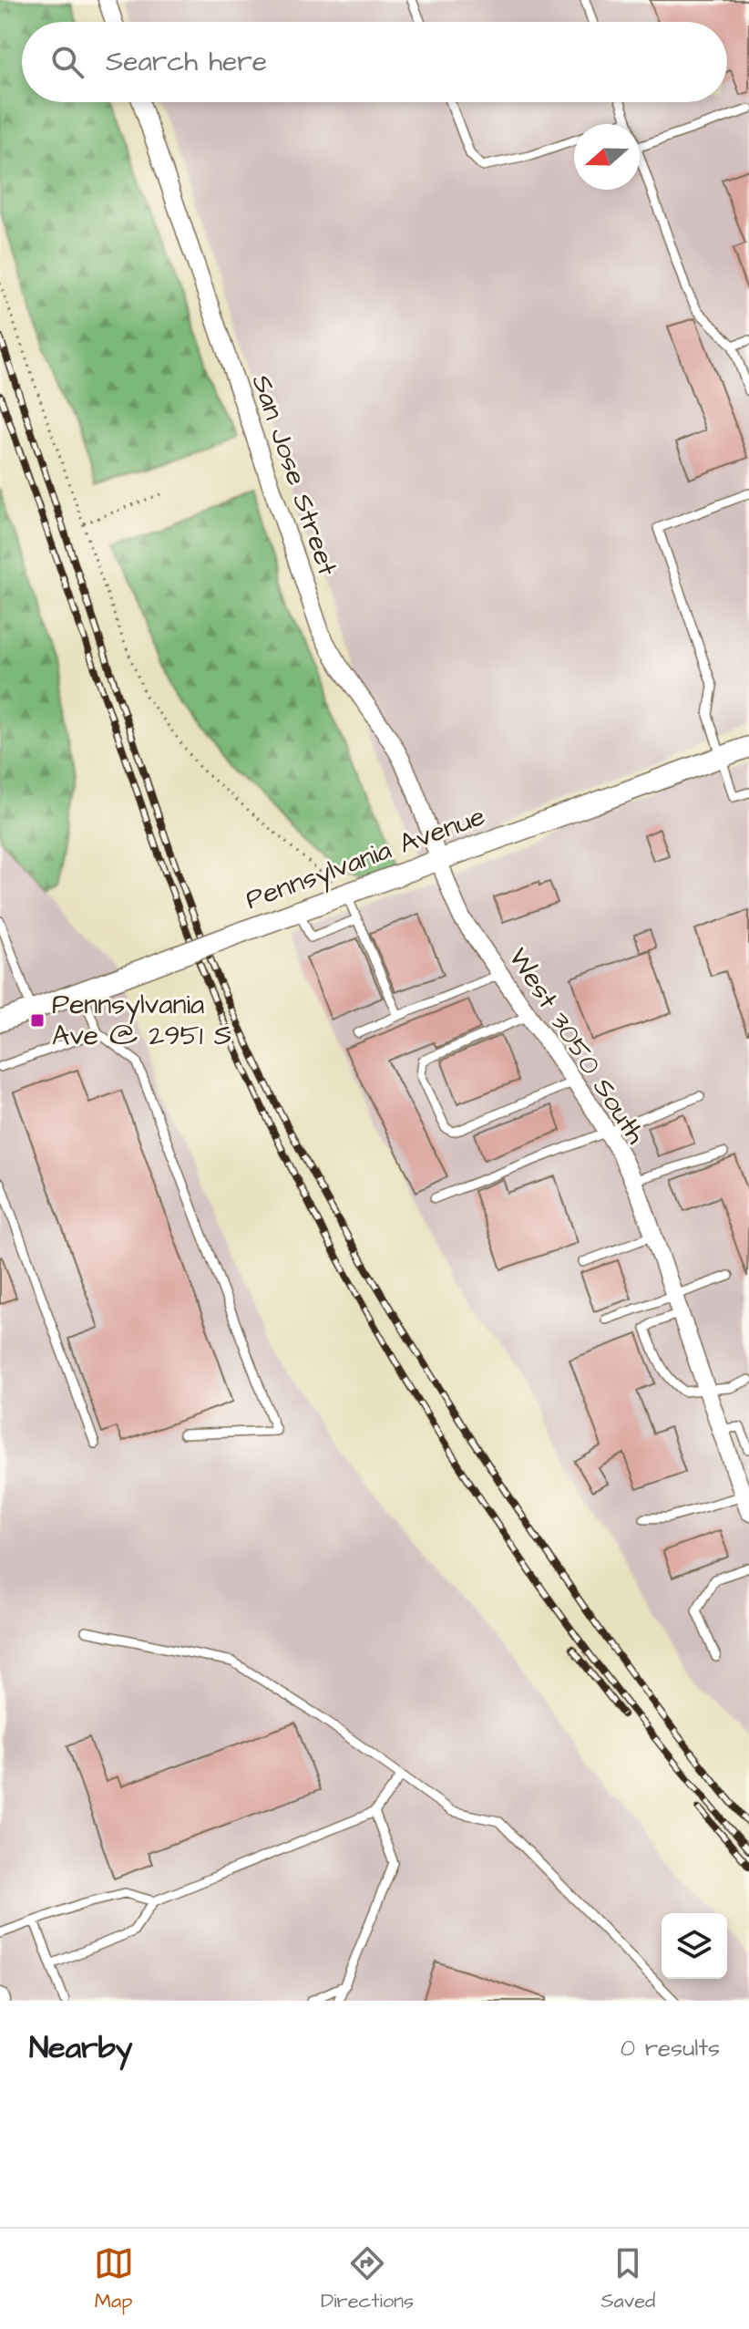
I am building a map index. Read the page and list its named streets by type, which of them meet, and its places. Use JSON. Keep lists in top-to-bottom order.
{
  "streets": {
    "street": ["San Jose Street", "Pennsylvania Avenue", "West 3050 South"]
  },
  "crossings": [
    ["San Jose Street", "Pennsylvania Avenue"],
    ["San Jose Street", "West 3050 South"],
    ["Pennsylvania Avenue", "West 3050 South"]
  ],
  "places": {
    "transit": ["Pennsylvania Ave @ 2951 S"]
  },
  "north": "left",
  "page": {
    "search": "Search here",
    "heading": ["Nearby", "0 results"],
    "nav": ["Map", "Directions", "Saved"]
  }
}
